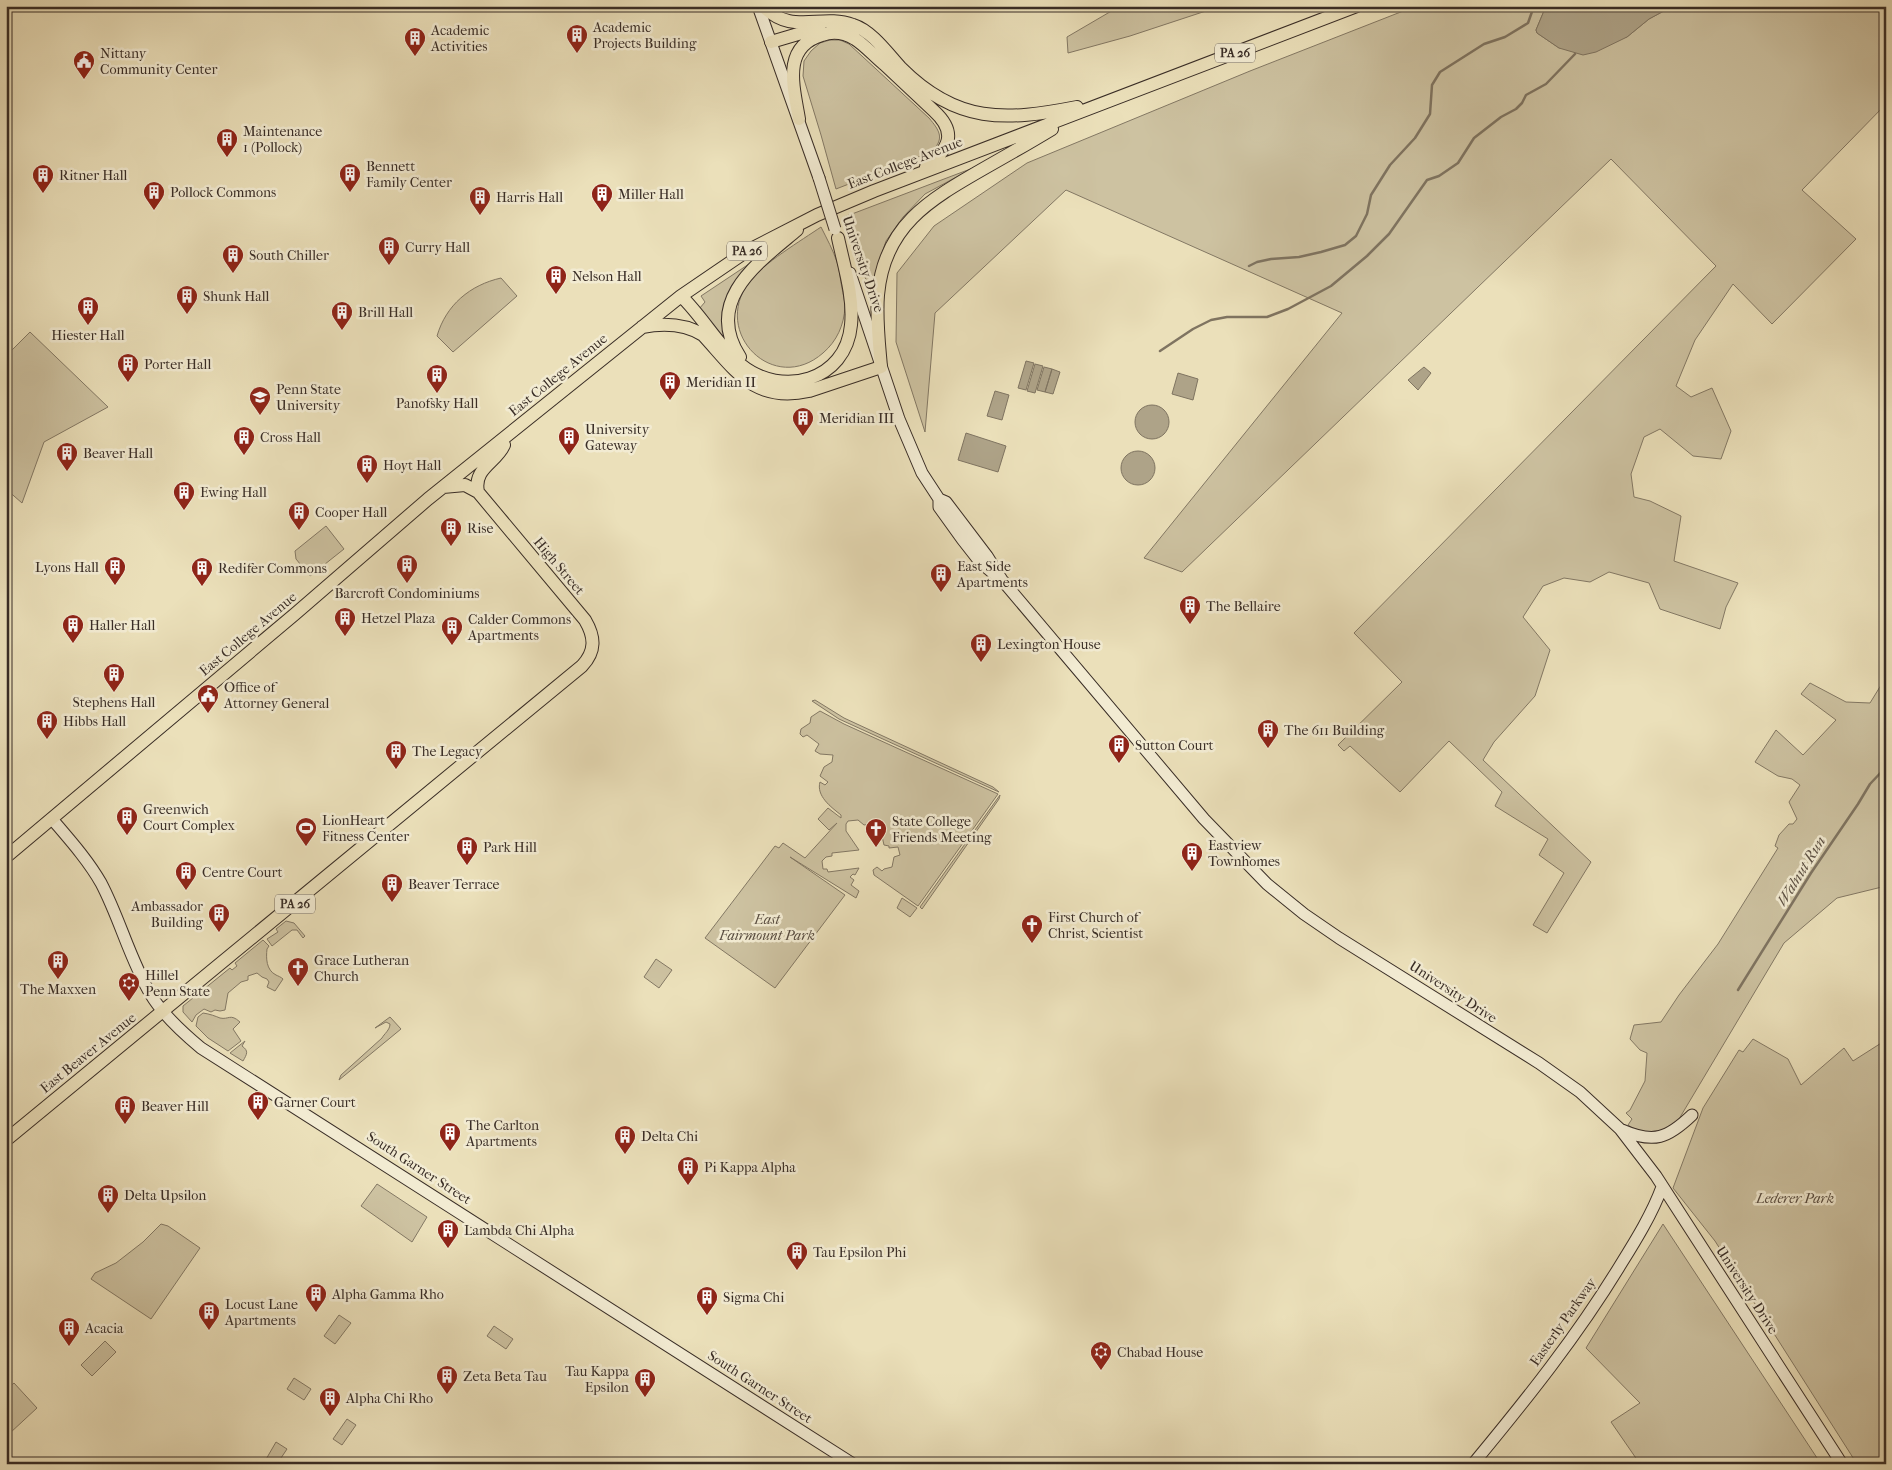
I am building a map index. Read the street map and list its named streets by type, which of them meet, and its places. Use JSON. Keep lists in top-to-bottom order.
{
  "streets": {
    "main road": [
      "PA 26",
      "East College Avenue",
      "University Drive",
      "High Street",
      "East Beaver Avenue",
      "South Garner Street",
      "Easterly Parkway"
    ]
  },
  "crossings": [
    ["East College Avenue", "High Street"],
    ["East College Avenue", "South Garner Street"],
    ["University Drive", "Easterly Parkway"],
    ["High Street", "East Beaver Avenue"],
    ["East Beaver Avenue", "South Garner Street"]
  ],
  "water": ["Walnut Run"],
  "parks": ["East Fairmount Park", "Lederer Park"],
  "places": {
    "building": [
      "Academic Projects Building",
      "Academic Activities",
      "Maintenance 1 (Pollock)",
      "Bennett Family Center",
      "Ritner Hall",
      "Pollock Commons",
      "Miller Hall",
      "Harris Hall",
      "Curry Hall",
      "South Chiller",
      "Nelson Hall",
      "Shunk Hall",
      "Hiester Hall",
      "Brill Hall",
      "Porter Hall",
      "Panofsky Hall",
      "Meridian II",
      "Meridian III",
      "Cross Hall",
      "University Gateway",
      "Beaver Hall",
      "Hoyt Hall",
      "Ewing Hall",
      "Cooper Hall",
      "Rise",
      "Barcroft Condominiums",
      "Lyons Hall",
      "Redifer Commons",
      "East Side Apartments",
      "The Bellaire",
      "Hetzel Plaza",
      "Haller Hall",
      "Calder Commons Apartments",
      "Lexington House",
      "Stephens Hall",
      "Hibbs Hall",
      "The 611 Building",
      "Sutton Court",
      "The Legacy",
      "Greenwich Court Complex",
      "Park Hill",
      "Eastview Townhomes",
      "Centre Court",
      "Beaver Terrace",
      "Ambassador Building",
      "The Maxxen",
      "Garner Court",
      "Beaver Hill",
      "The Carlton Apartments",
      "Delta Chi",
      "Pi Kappa Alpha",
      "Delta Upsilon",
      "Lambda Chi Alpha",
      "Tau Epsilon Phi",
      "Alpha Gamma Rho",
      "Sigma Chi",
      "Locust Lane Apartments",
      "Acacia",
      "Zeta Beta Tau",
      "Tau Kappa Epsilon",
      "Alpha Chi Rho"
    ],
    "public building": ["Nittany Community Center", "Office of Attorney General"],
    "school or university": ["Penn State University"],
    "sports": ["LionHeart Fitness Center"],
    "church": ["State College Friends Meeting", "First Church of Christ, Scientist", "Grace Lutheran Church"],
    "synagogue": ["Hillel Penn State", "Chabad House"]
  }
}
